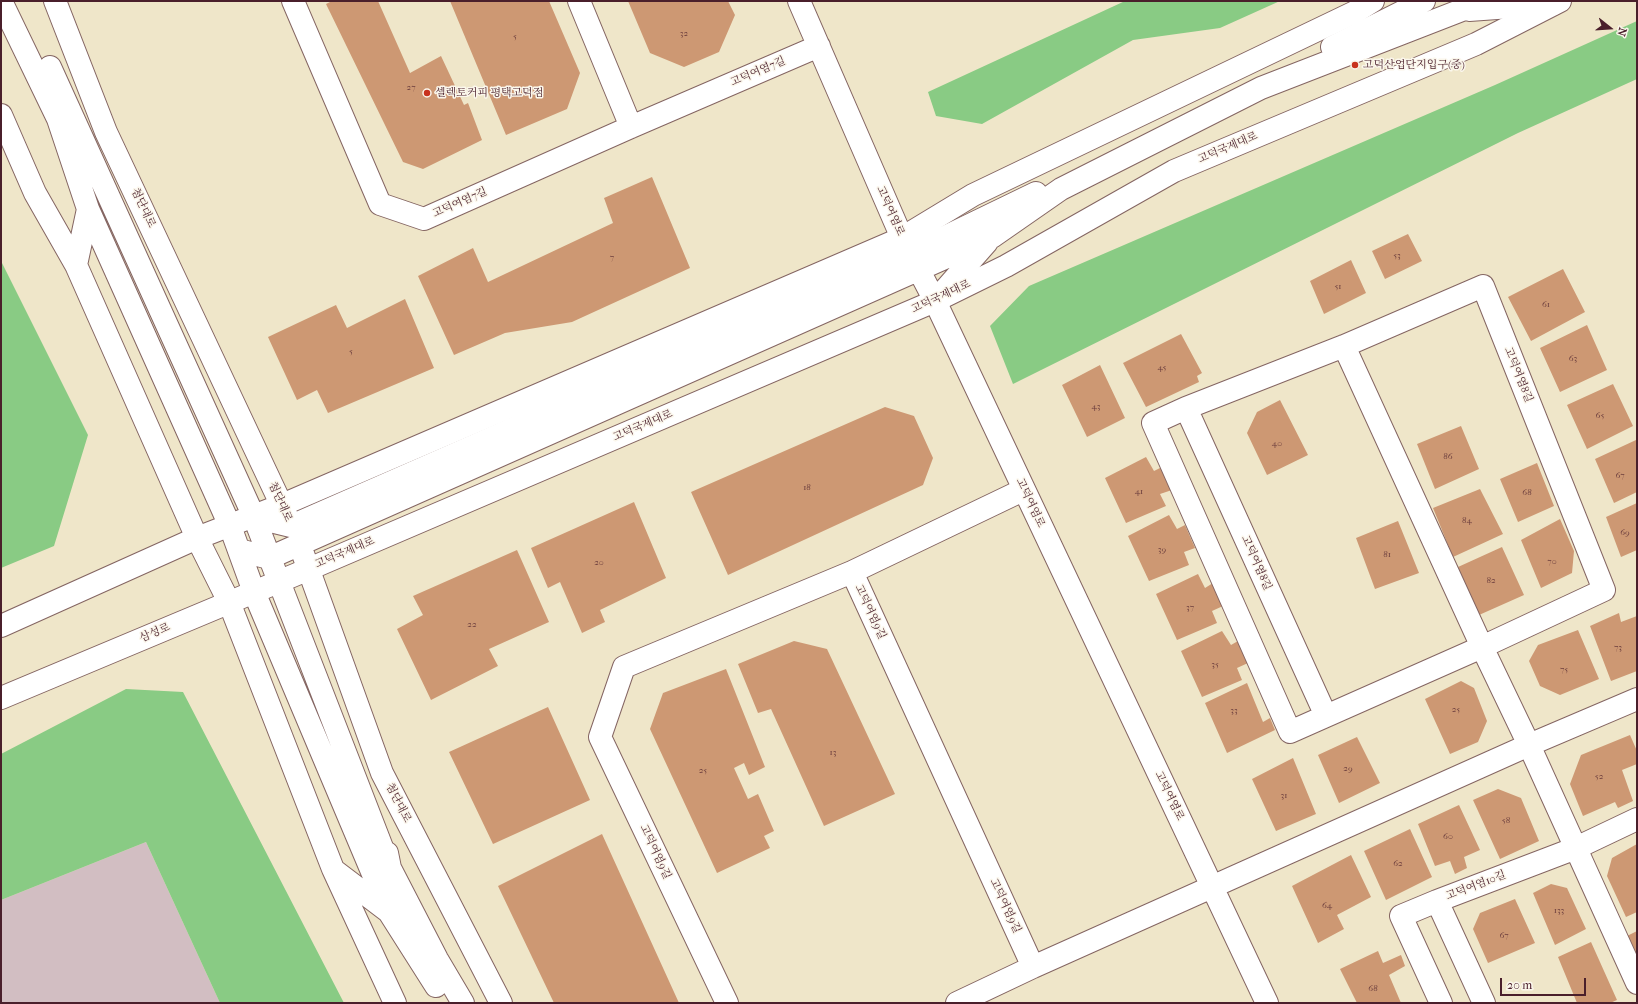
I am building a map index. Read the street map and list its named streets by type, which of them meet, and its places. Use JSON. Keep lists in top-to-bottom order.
{
  "streets": {
    "street": [
      "고덕여염7길",
      "고덕국제대로",
      "첨단대로",
      "고덕여염로",
      "고덕여염8길",
      "고덕여염9길",
      "삼성로",
      "고덕여염10길"
    ]
  },
  "crossings": [
    ["고덕여염7길", "고덕여염로"],
    ["고덕국제대로", "첨단대로"],
    ["고덕국제대로", "고덕여염로"],
    ["고덕국제대로", "삼성로"],
    ["첨단대로", "삼성로"]
  ],
  "places": ["고덕산업단지입구(중)", "셀렉토커피 평택고덕점"],
  "house_numbers": [
    "32",
    "5",
    "27",
    "53",
    "7",
    "51",
    "61",
    "5",
    "63",
    "45",
    "43",
    "65",
    "40",
    "86",
    "67",
    "18",
    "41",
    "68",
    "84",
    "69",
    "39",
    "81",
    "70",
    "20",
    "82",
    "37",
    "22",
    "73",
    "35",
    "75",
    "25",
    "33",
    "13",
    "29",
    "25",
    "52",
    "31",
    "58",
    "60",
    "62",
    "64",
    "133",
    "67",
    "68"
  ],
  "scale_bar": "20 m",
  "north": "right"
}
